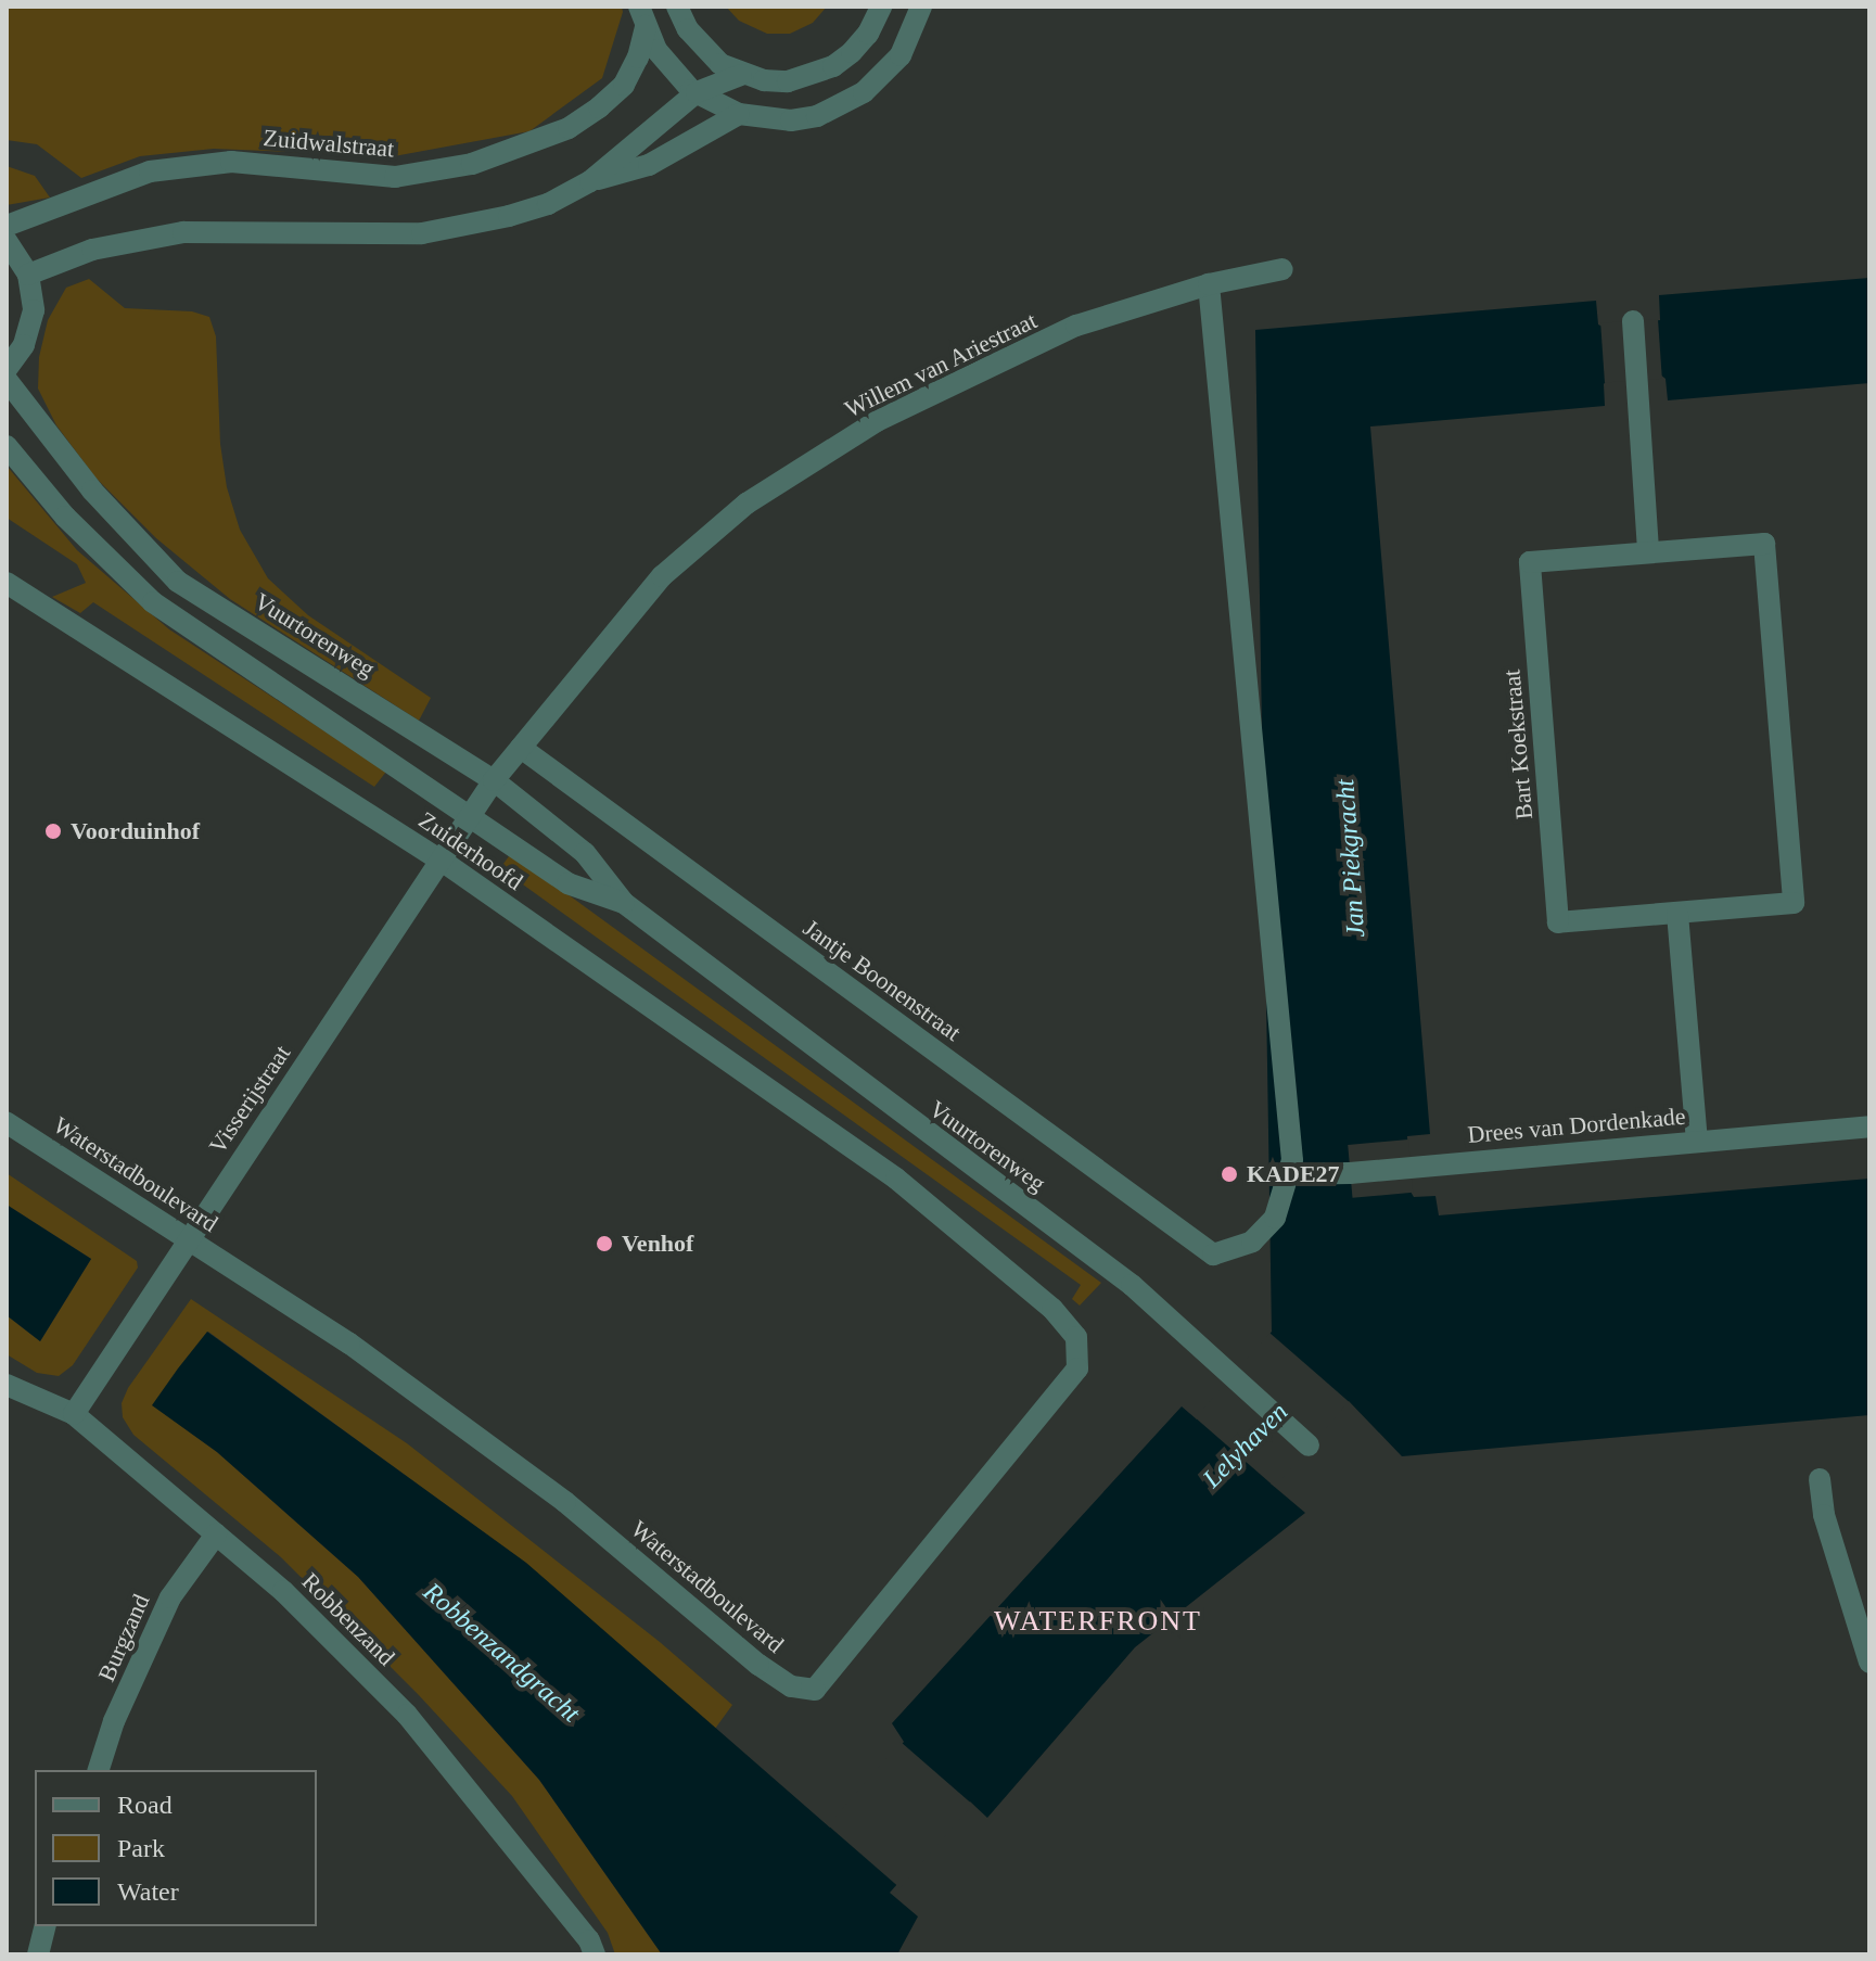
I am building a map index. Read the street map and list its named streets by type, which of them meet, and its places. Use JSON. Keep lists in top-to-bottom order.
{
  "streets": {
    "street": [
      "Zuidwalstraat",
      "Willem van Ariestraat",
      "Vuurtorenweg",
      "Bart Koekstraat",
      "Zuiderhoofd",
      "Jantje Boonenstraat",
      "Visserijstraat",
      "Drees van Dordenkade",
      "Waterstadboulevard",
      "Robbenzand",
      "Burgzand"
    ]
  },
  "crossings": [
    ["Willem van Ariestraat", "Vuurtorenweg"],
    ["Willem van Ariestraat", "Jantje Boonenstraat"],
    ["Willem van Ariestraat", "Visserijstraat"],
    ["Vuurtorenweg", "Visserijstraat"],
    ["Zuiderhoofd", "Visserijstraat"],
    ["Zuiderhoofd", "Waterstadboulevard"],
    ["Jantje Boonenstraat", "Drees van Dordenkade"],
    ["Visserijstraat", "Waterstadboulevard"],
    ["Visserijstraat", "Robbenzand"],
    ["Robbenzand", "Burgzand"]
  ],
  "districts": ["WATERFRONT"],
  "water": ["Jan Piekgracht", "Lelyhaven", "Robbenzandgracht"],
  "places": ["Voorduinhof", "KADE27", "Venhof"],
  "legend": ["Road", "Park", "Water"]
}
